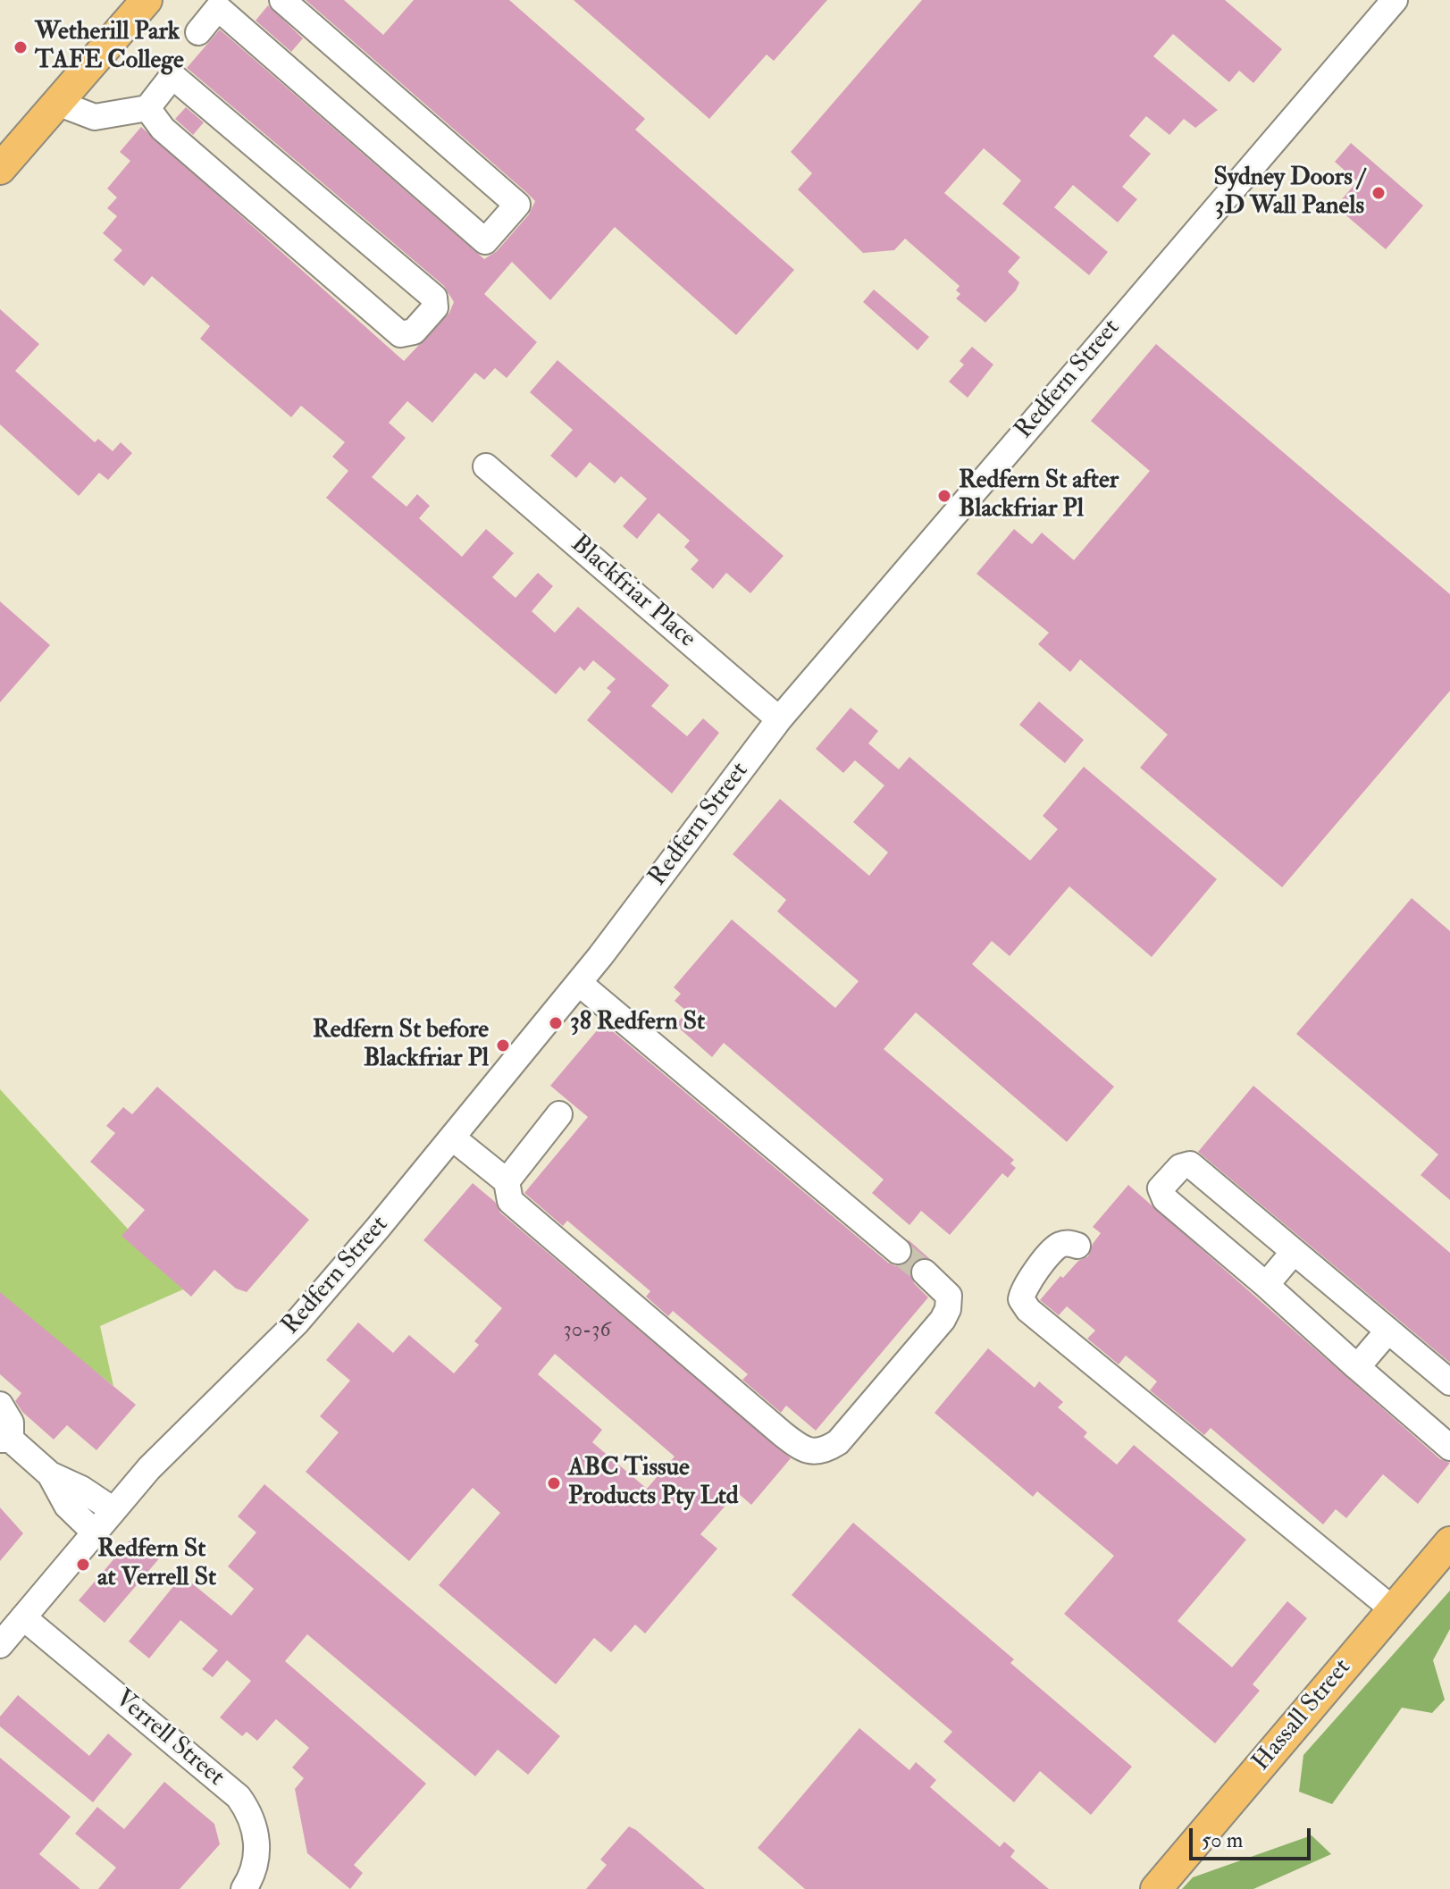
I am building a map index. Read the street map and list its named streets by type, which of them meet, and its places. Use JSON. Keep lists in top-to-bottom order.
{
  "streets": {
    "main road": ["Hassall Street"],
    "street": ["Redfern Street", "Blackfriar Place", "Verrell Street"]
  },
  "crossings": [
    ["Redfern Street", "Blackfriar Place"],
    ["Redfern Street", "Verrell Street"]
  ],
  "places": [
    "Wetherill Park TAFE College",
    "Sydney Doors / 3D Wall Panels",
    "Redfern St after Blackfriar Pl",
    "38 Redfern St",
    "Redfern St before Blackfriar Pl",
    "ABC Tissue Products Pty Ltd",
    "Redfern St at Verrell St"
  ],
  "house_numbers": ["30-36"],
  "scale_bar": "50 m"
}
